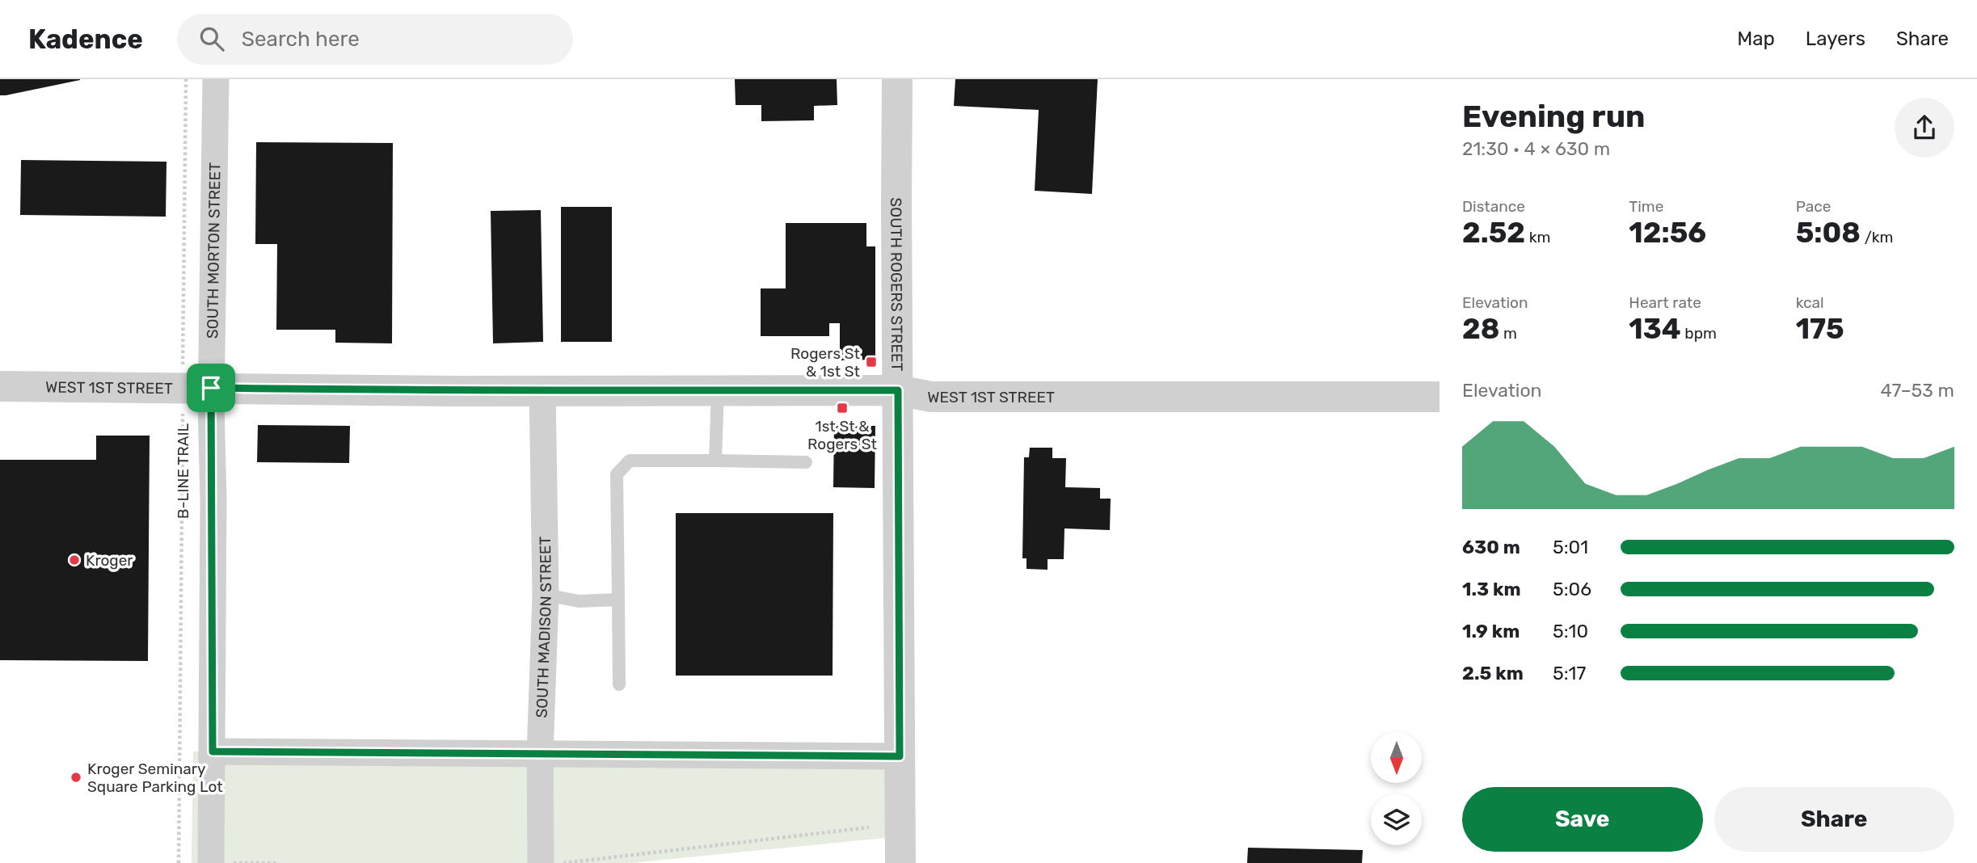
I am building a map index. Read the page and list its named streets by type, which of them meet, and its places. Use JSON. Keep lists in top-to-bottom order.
{
  "streets": {
    "street": [
      "SOUTH MORTON STREET",
      "SOUTH ROGERS STREET",
      "WEST 1ST STREET",
      "SOUTH MADISON STREET"
    ],
    "path": ["B-LINE TRAIL"]
  },
  "crossings": [
    ["SOUTH MORTON STREET", "WEST 1ST STREET"],
    ["SOUTH MORTON STREET", "B-LINE TRAIL"],
    ["SOUTH ROGERS STREET", "WEST 1ST STREET"],
    ["WEST 1ST STREET", "B-LINE TRAIL"],
    ["WEST 1ST STREET", "SOUTH MADISON STREET"]
  ],
  "places": {
    "transit": ["Rogers St & 1st St", "1st St & Rogers St"],
    "other": ["Kroger", "Kroger Seminary Square Parking Lot"]
  },
  "north": "bottom",
  "page": {
    "header": "Kadence",
    "search": "Search here",
    "nav": ["Map", "Layers", "Share"],
    "heading": ["Evening run", "21:30 · 4 × 630 m"],
    "stats": [
      ["Distance", "2.52 km"],
      ["Time", "12:56"],
      ["Pace", "5:08 /km"],
      ["Elevation", "28 m"],
      ["Heart rate", "134 bpm"],
      ["kcal", "175"]
    ],
    "chart": ["Elevation", "47–53 m"],
    "list": [
      {
        "name": "630 m",
        "note": "5:01"
      },
      {
        "name": "1.3 km",
        "note": "5:06"
      },
      {
        "name": "1.9 km",
        "note": "5:10"
      },
      {
        "name": "2.5 km",
        "note": "5:17"
      }
    ],
    "buttons": ["Save", "Share"]
  }
}
